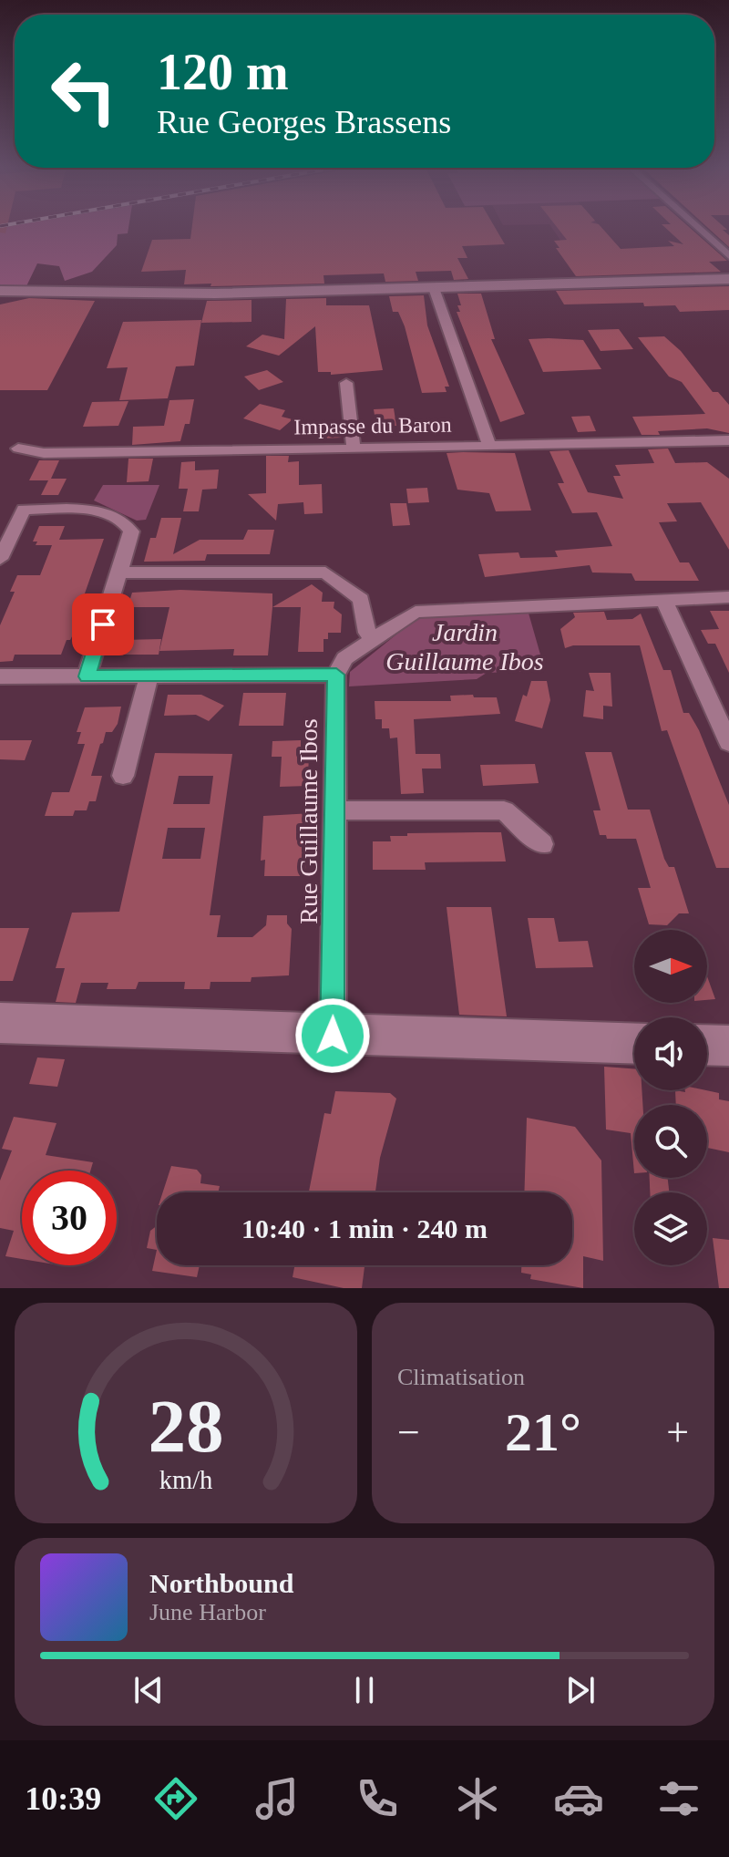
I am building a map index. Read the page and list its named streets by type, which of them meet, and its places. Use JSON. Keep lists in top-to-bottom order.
{
  "streets": {
    "street": ["Impasse du Baron", "Rue Guillaume Ibos"]
  },
  "parks": ["Jardin Guillaume Ibos"],
  "north": "right",
  "page": {
    "turn": ["120 m", "Rue Georges Brassens"],
    "limit": "30",
    "trip": "10:40 · 1 min · 240 m",
    "tile": "Climatisation",
    "heat": ["−", "21°", "+"],
    "song": ["Northbound", "June Harbor"],
    "tabs": "10:39",
    "gauge": ["28", "km/h"]
  }
}
